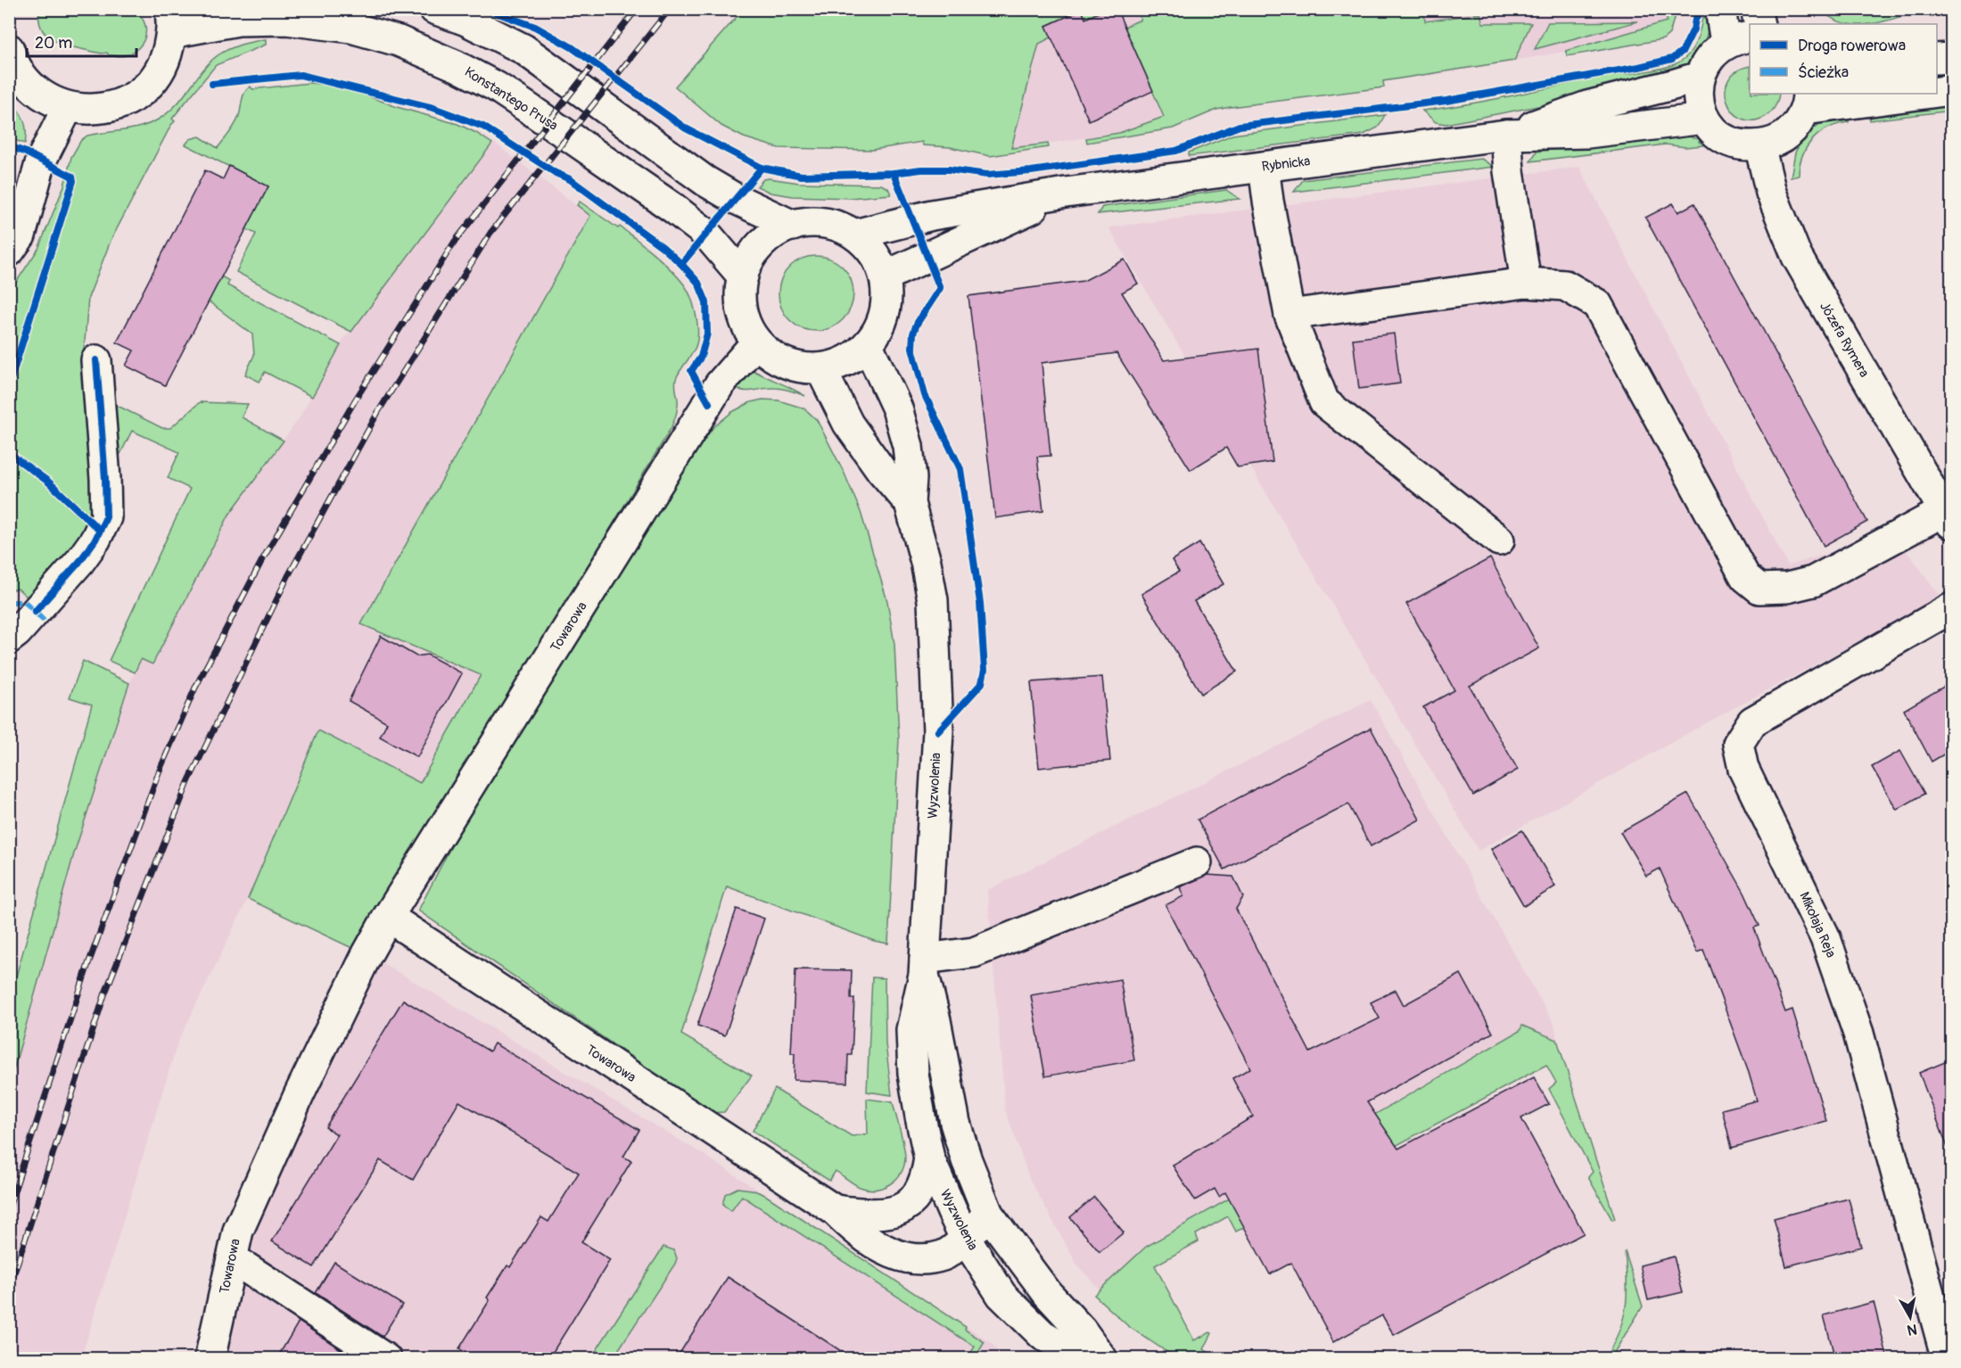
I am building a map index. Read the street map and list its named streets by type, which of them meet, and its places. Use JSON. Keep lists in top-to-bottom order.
{
  "streets": {
    "street": [
      "Konstantego Prusa",
      "Rybnicka",
      "Józefa Rymera",
      "Towarowa",
      "Wyzwolenia",
      "Mikołaja Reja"
    ]
  },
  "crossings": [
    ["Konstantego Prusa", "Rybnicka"],
    ["Konstantego Prusa", "Towarowa"],
    ["Konstantego Prusa", "Wyzwolenia"],
    ["Rybnicka", "Towarowa"],
    ["Rybnicka", "Wyzwolenia"],
    ["Towarowa", "Wyzwolenia"]
  ],
  "legend": ["Droga rowerowa", "Ścieżka"],
  "scale_bar": "20 m",
  "north": "bottom"
}
